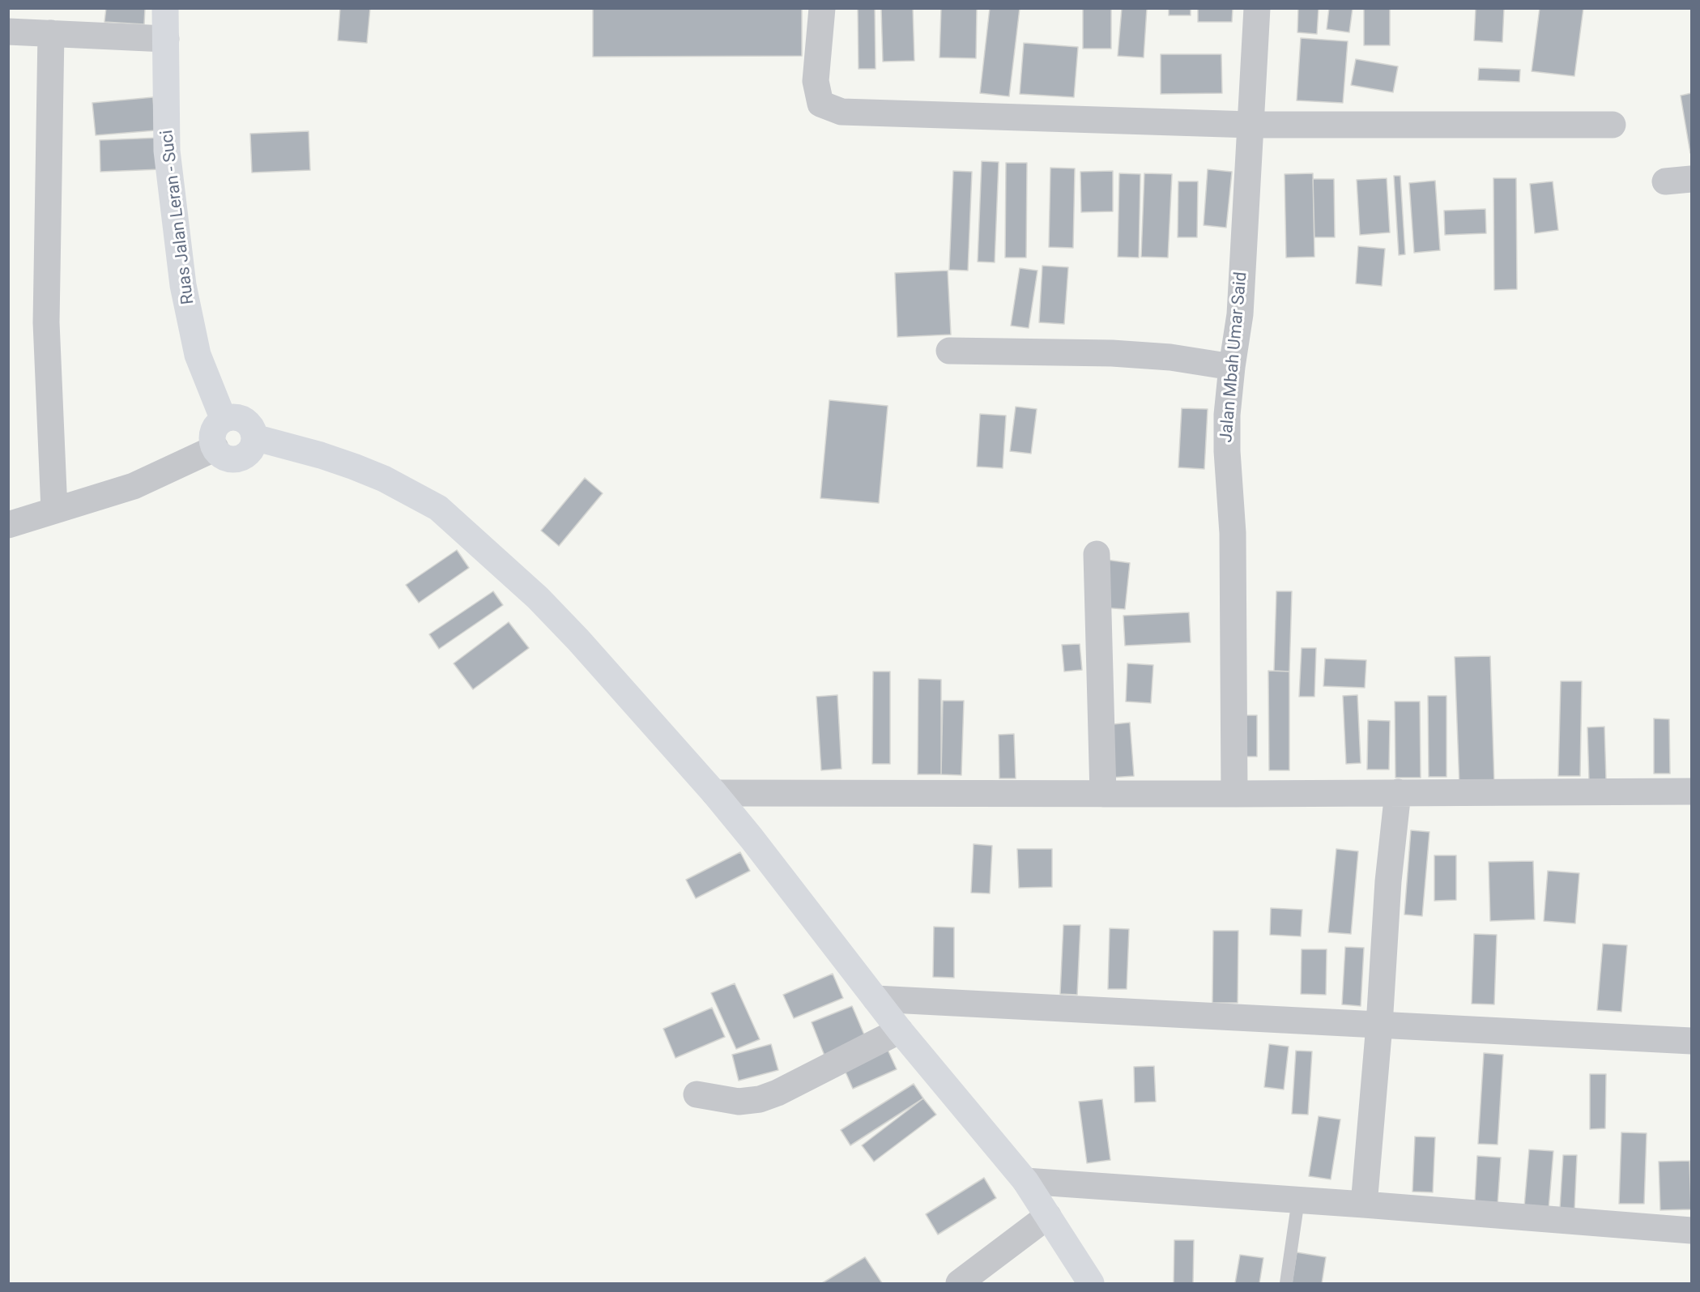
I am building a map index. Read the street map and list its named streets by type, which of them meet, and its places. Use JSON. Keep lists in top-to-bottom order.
{
  "streets": {
    "main road": ["Ruas Jalan Leran - Suci"],
    "street": ["Jalan Mbah Umar Said"]
  }
}
